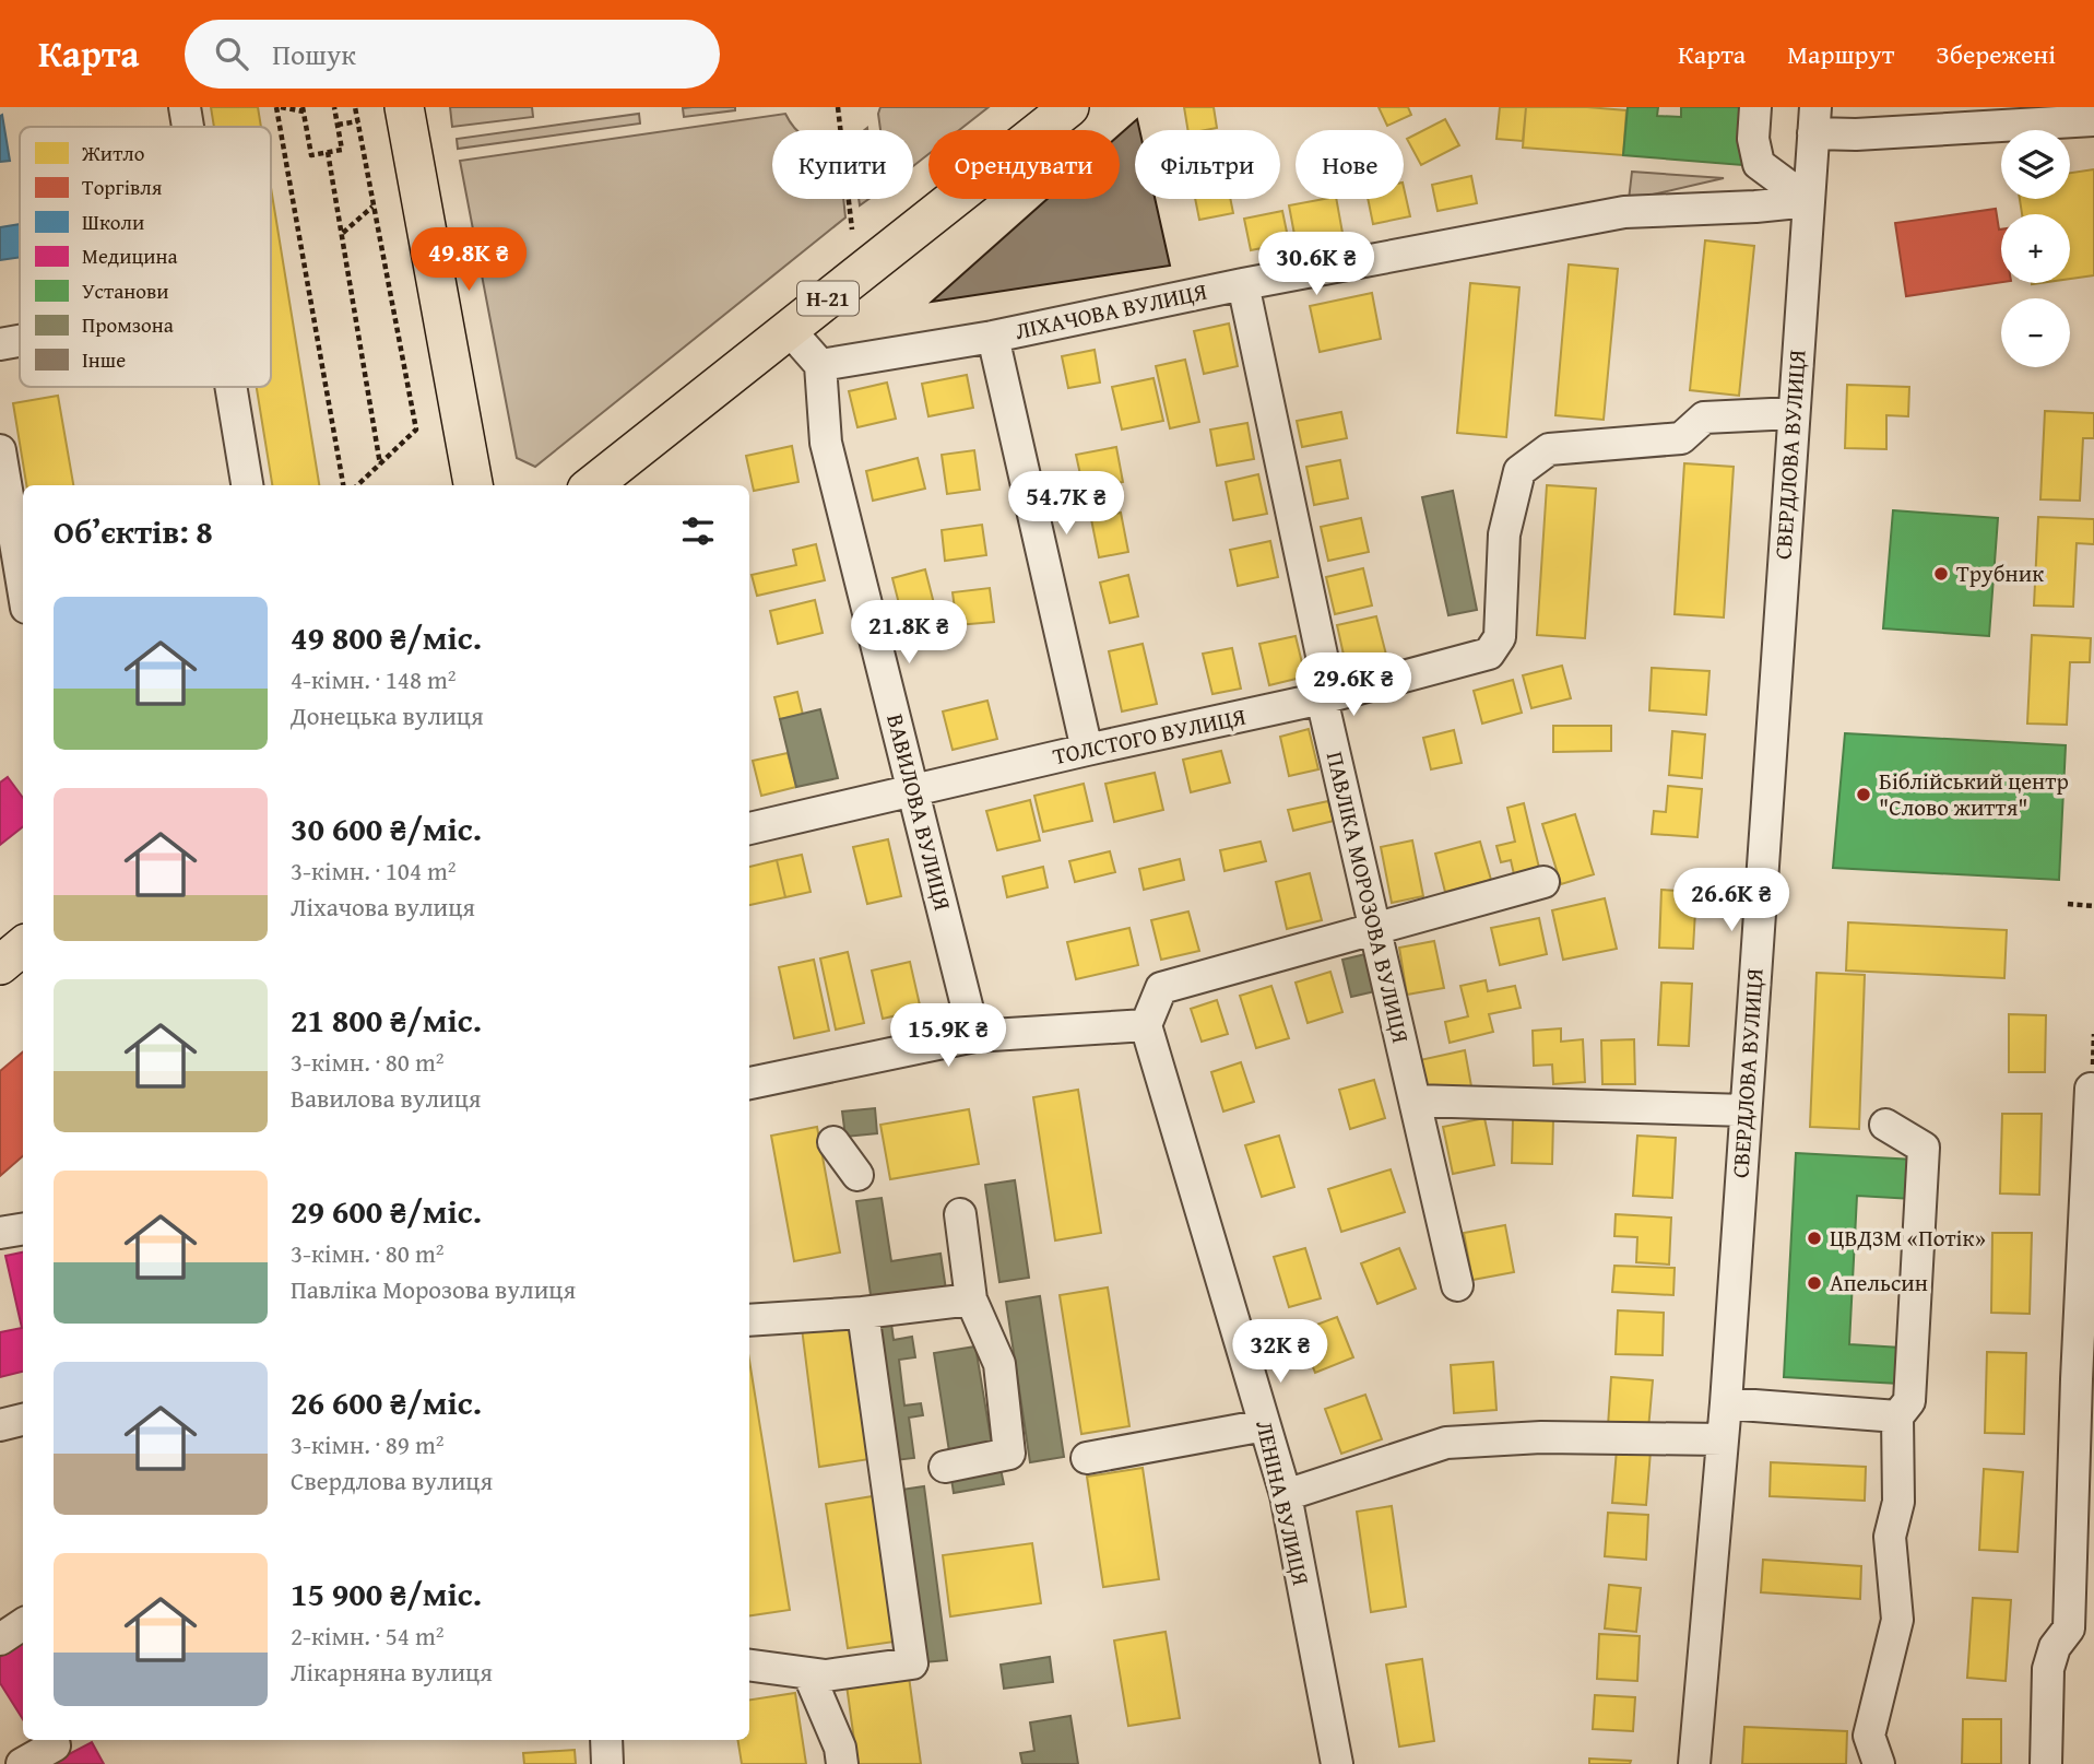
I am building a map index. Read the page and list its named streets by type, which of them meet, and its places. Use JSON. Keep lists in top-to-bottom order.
{
  "streets": {
    "main road": ["Н-21"],
    "street": [
      "ЛІХАЧОВА ВУЛИЦЯ",
      "СВЕРДЛОВА ВУЛИЦЯ",
      "ТОЛСТОГО ВУЛИЦЯ",
      "ВАВИЛОВА ВУЛИЦЯ",
      "ПАВЛІКА МОРОЗОВА ВУЛИЦЯ",
      "ЛЕНІНА ВУЛИЦЯ"
    ]
  },
  "crossings": [
    ["ЛІХАЧОВА ВУЛИЦЯ", "СВЕРДЛОВА ВУЛИЦЯ"],
    ["ЛІХАЧОВА ВУЛИЦЯ", "ВАВИЛОВА ВУЛИЦЯ"],
    ["ЛІХАЧОВА ВУЛИЦЯ", "ПАВЛІКА МОРОЗОВА ВУЛИЦЯ"],
    ["СВЕРДЛОВА ВУЛИЦЯ", "ТОЛСТОГО ВУЛИЦЯ"],
    ["ТОЛСТОГО ВУЛИЦЯ", "ВАВИЛОВА ВУЛИЦЯ"],
    ["ТОЛСТОГО ВУЛИЦЯ", "ПАВЛІКА МОРОЗОВА ВУЛИЦЯ"]
  ],
  "places": [
    "Трубник",
    "Біблійський центр \"Слово життя\"",
    "ЦВДЗМ «Потік»",
    "Апельсин"
  ],
  "legend": [
    "Житло",
    "Торгівля",
    "Школи",
    "Медицина",
    "Установи",
    "Промзона",
    "Інше"
  ],
  "page": {
    "header": "Карта",
    "search": "Пошук",
    "nav": ["Карта", "Маршрут", "Збережені"],
    "map_buttons": ["+", "−"],
    "chip": [
      "Купити",
      "Орендувати",
      "Фільтри",
      "Нове"
    ],
    "price": [
      "49.8K ₴",
      "30.6K ₴",
      "54.7K ₴",
      "21.8K ₴",
      "29.6K ₴",
      "26.6K ₴",
      "15.9K ₴",
      "32K ₴"
    ],
    "heading": "Об’єктів: 8",
    "list": [
      {
        "name": "49 800 ₴/міс.",
        "note": "4-кімн. · 148 m² · Донецька вулиця"
      },
      {
        "name": "30 600 ₴/міс.",
        "note": "3-кімн. · 104 m² · Ліхачова вулиця"
      },
      {
        "name": "21 800 ₴/міс.",
        "note": "3-кімн. · 80 m² · Вавилова вулиця"
      },
      {
        "name": "29 600 ₴/міс.",
        "note": "3-кімн. · 80 m² · Павліка Морозова вулиця"
      },
      {
        "name": "26 600 ₴/міс.",
        "note": "3-кімн. · 89 m² · Свердлова вулиця"
      },
      {
        "name": "15 900 ₴/міс.",
        "note": "2-кімн. · 54 m² · Лікарняна вулиця"
      }
    ]
  }
}
